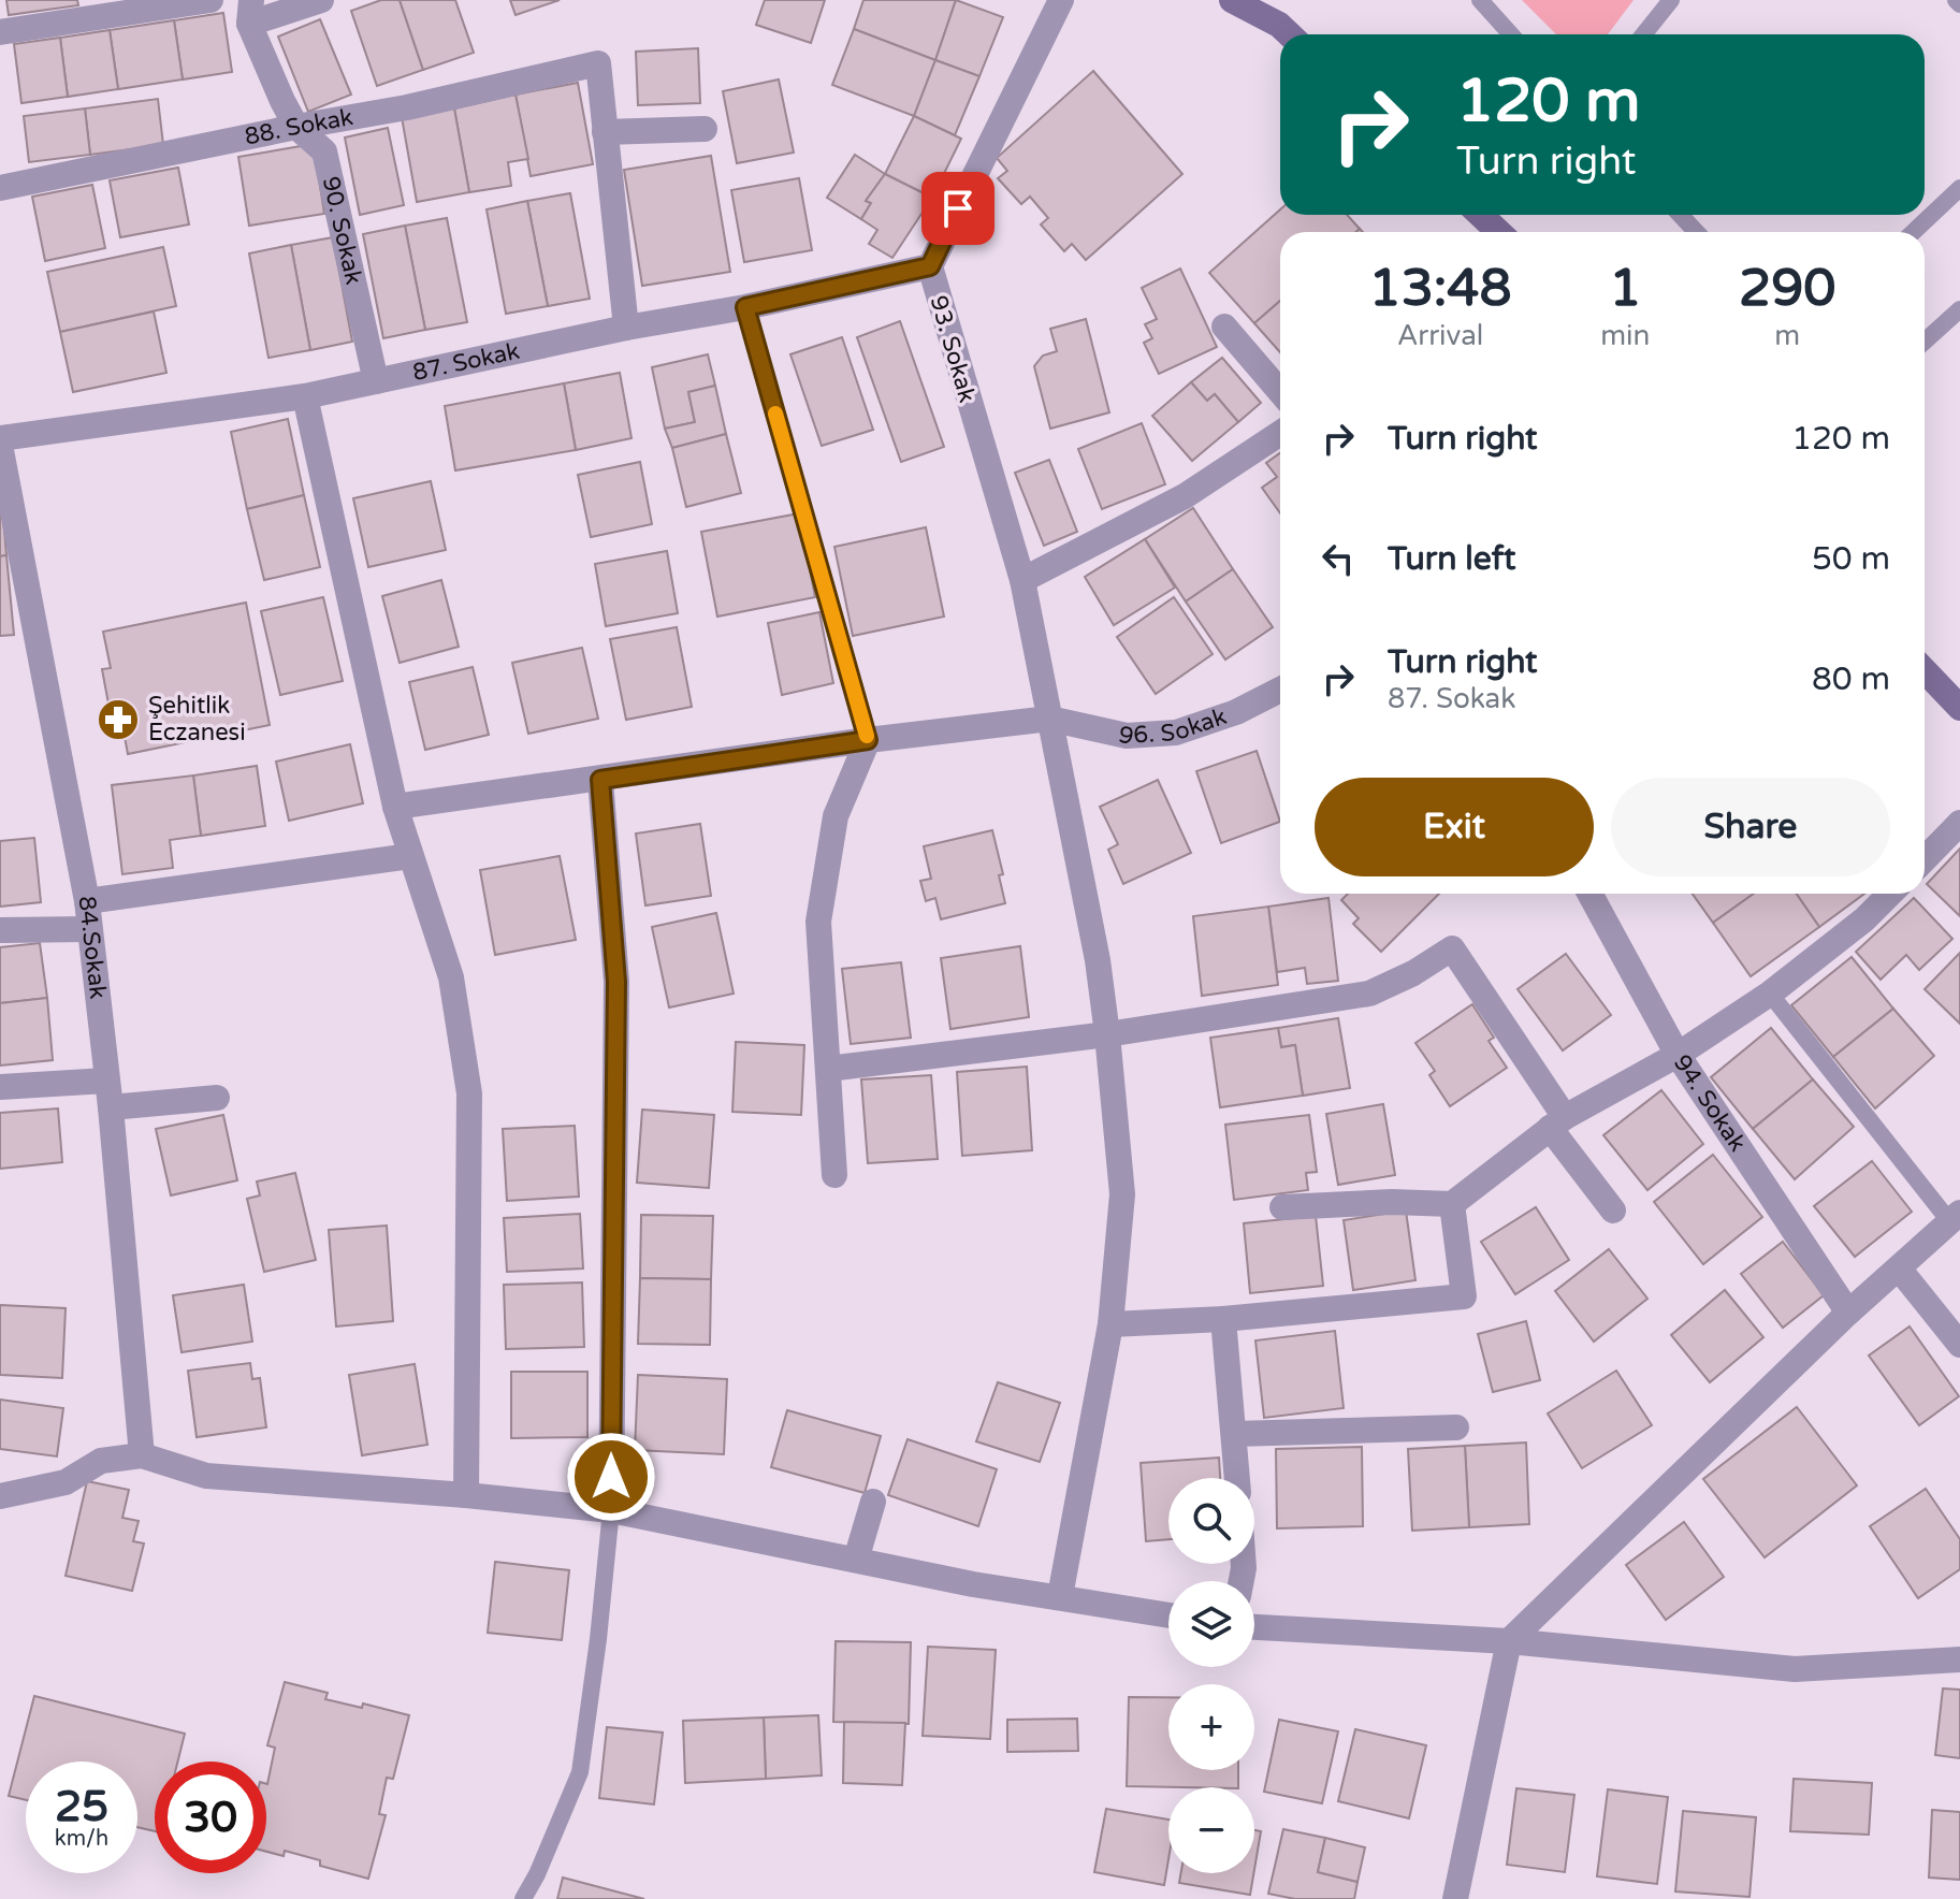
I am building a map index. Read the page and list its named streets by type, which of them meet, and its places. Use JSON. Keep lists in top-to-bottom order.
{
  "streets": {
    "street": [
      "88. Sokak",
      "90. Sokak",
      "93. Sokak",
      "87. Sokak",
      "96. Sokak",
      "84.Sokak",
      "94. Sokak"
    ]
  },
  "crossings": [
    ["88. Sokak", "90. Sokak"],
    ["90. Sokak", "87. Sokak"],
    ["93. Sokak", "87. Sokak"],
    ["93. Sokak", "96. Sokak"],
    ["87. Sokak", "84.Sokak"]
  ],
  "places": {
    "pharmacy": ["Şehitlik Eczanesi"]
  },
  "page": {
    "turn": ["120 m", "Turn right"],
    "eta": [
      "13:48",
      "Arrival",
      "1",
      "min",
      "290",
      "m"
    ],
    "list": [
      {
        "name": "Turn right",
        "value": "120 m"
      },
      {
        "name": "Turn left",
        "value": "50 m"
      },
      {
        "name": "Turn right",
        "note": "87. Sokak",
        "value": "80 m"
      }
    ],
    "buttons": ["Exit", "Share"],
    "map_buttons": ["+", "−"],
    "speed": "25 km/h",
    "limit": "30"
  }
}
